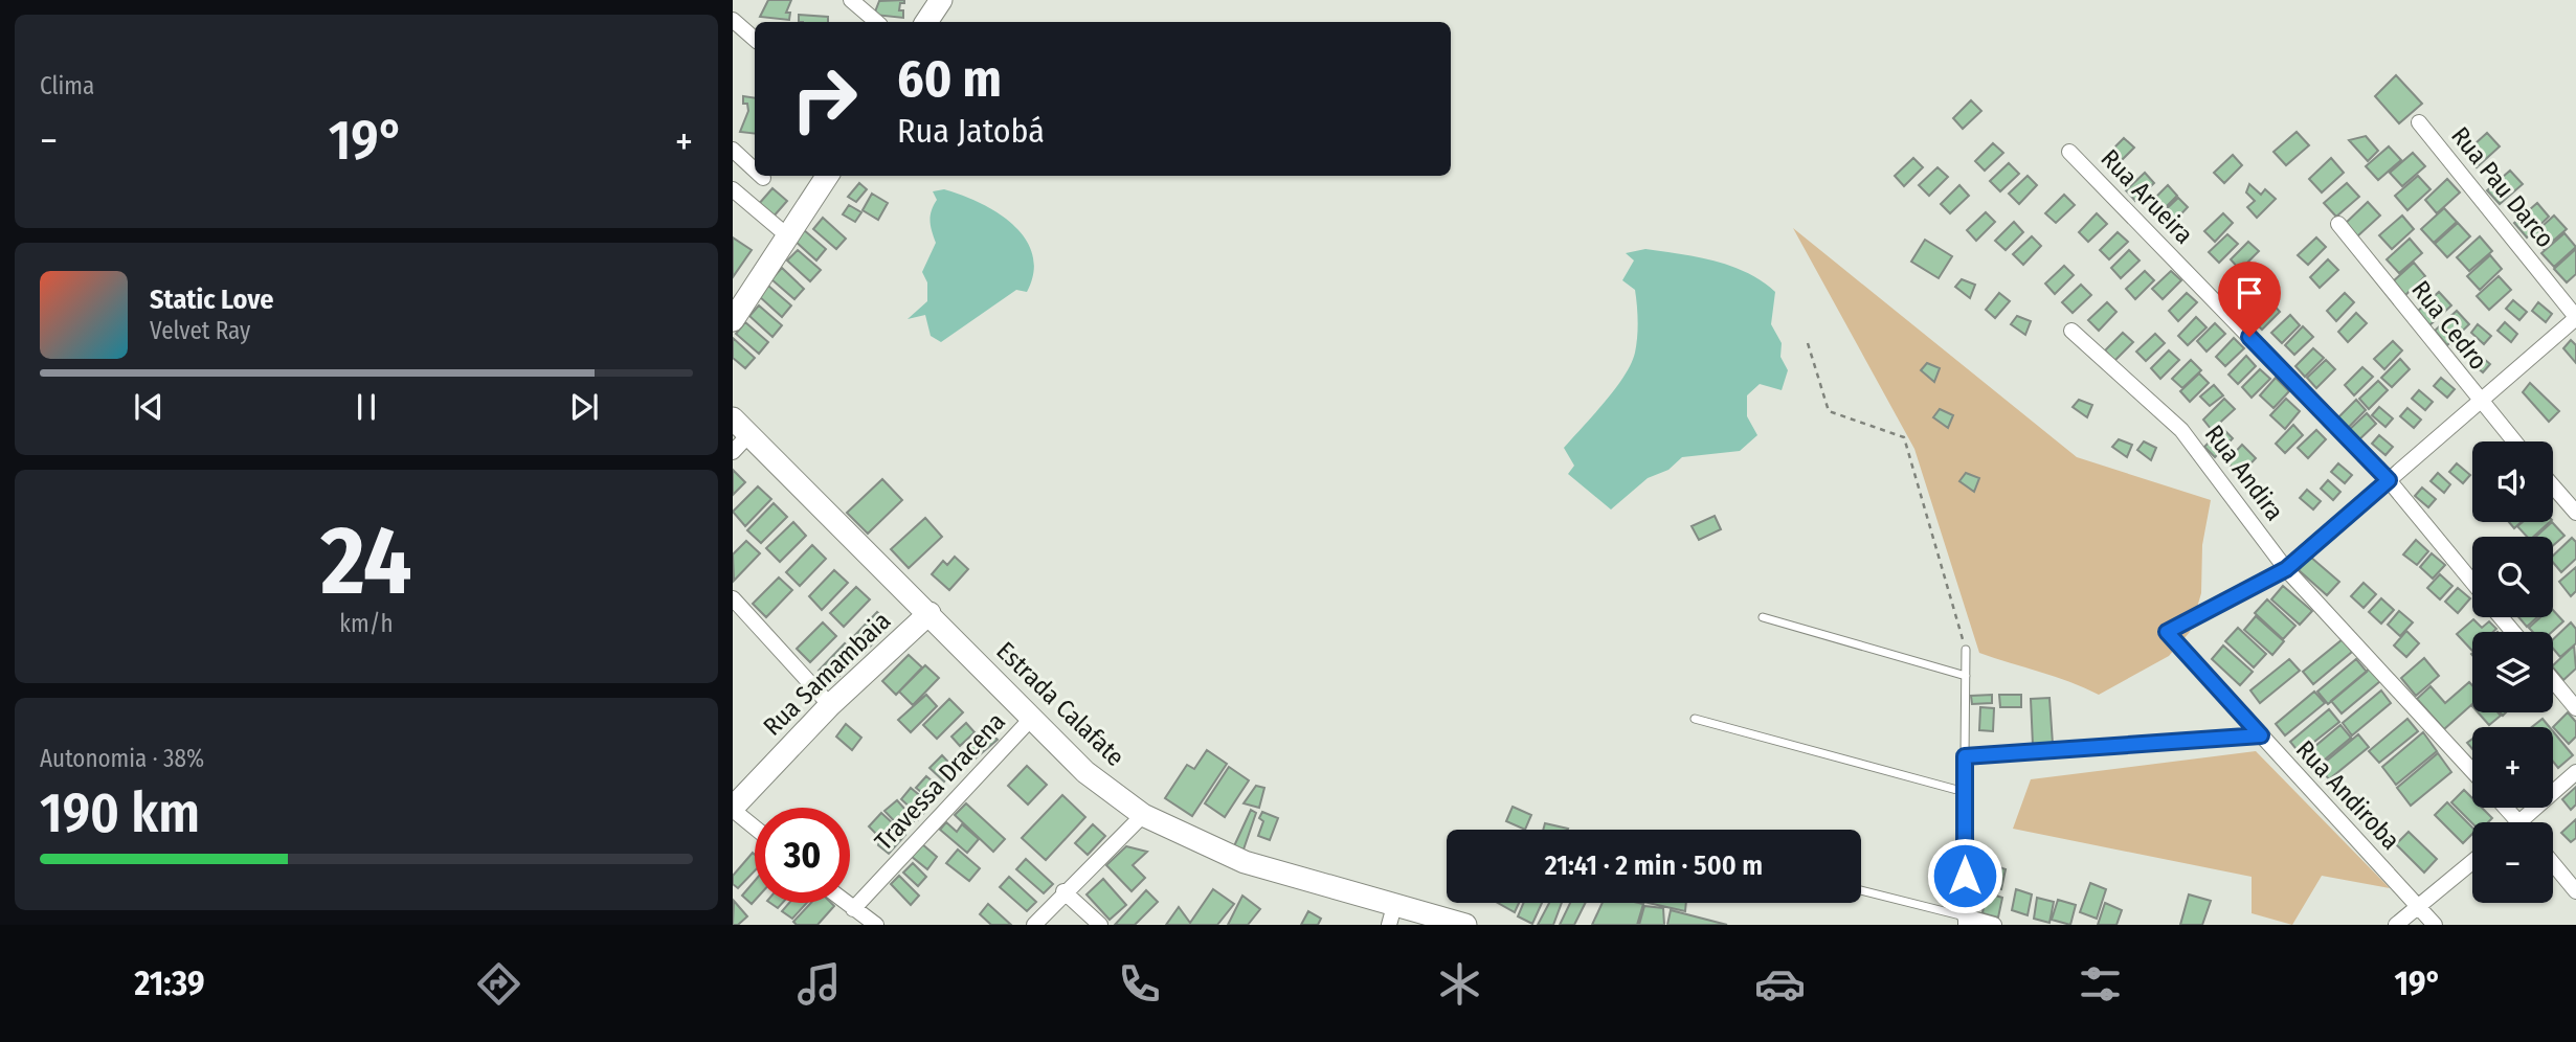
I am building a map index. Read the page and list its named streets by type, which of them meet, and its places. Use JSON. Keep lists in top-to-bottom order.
{
  "streets": {
    "street": [
      "Rua Pau Darco",
      "Rua Arueira",
      "Rua Cedro",
      "Rua Andira",
      "Rua Samambaia",
      "Estrada Calafate",
      "Travessa Dracena",
      "Rua Andiroba"
    ]
  },
  "crossings": [
    ["Rua Andira", "Rua Andiroba"],
    ["Rua Samambaia", "Estrada Calafate"],
    ["Estrada Calafate", "Travessa Dracena"]
  ],
  "page": {
    "tile": [
      "Clima",
      ["24", "km/h"],
      ["Autonomia · 38%", "190 km"]
    ],
    "turn": ["60 m", "Rua Jatobá"],
    "heat": ["−", "19°", "+"],
    "song": ["Static Love", "Velvet Ray"],
    "map_buttons": ["+", "−"],
    "limit": "30",
    "trip": "21:41 · 2 min · 500 m",
    "tabs": ["21:39", "19°"]
  }
}
